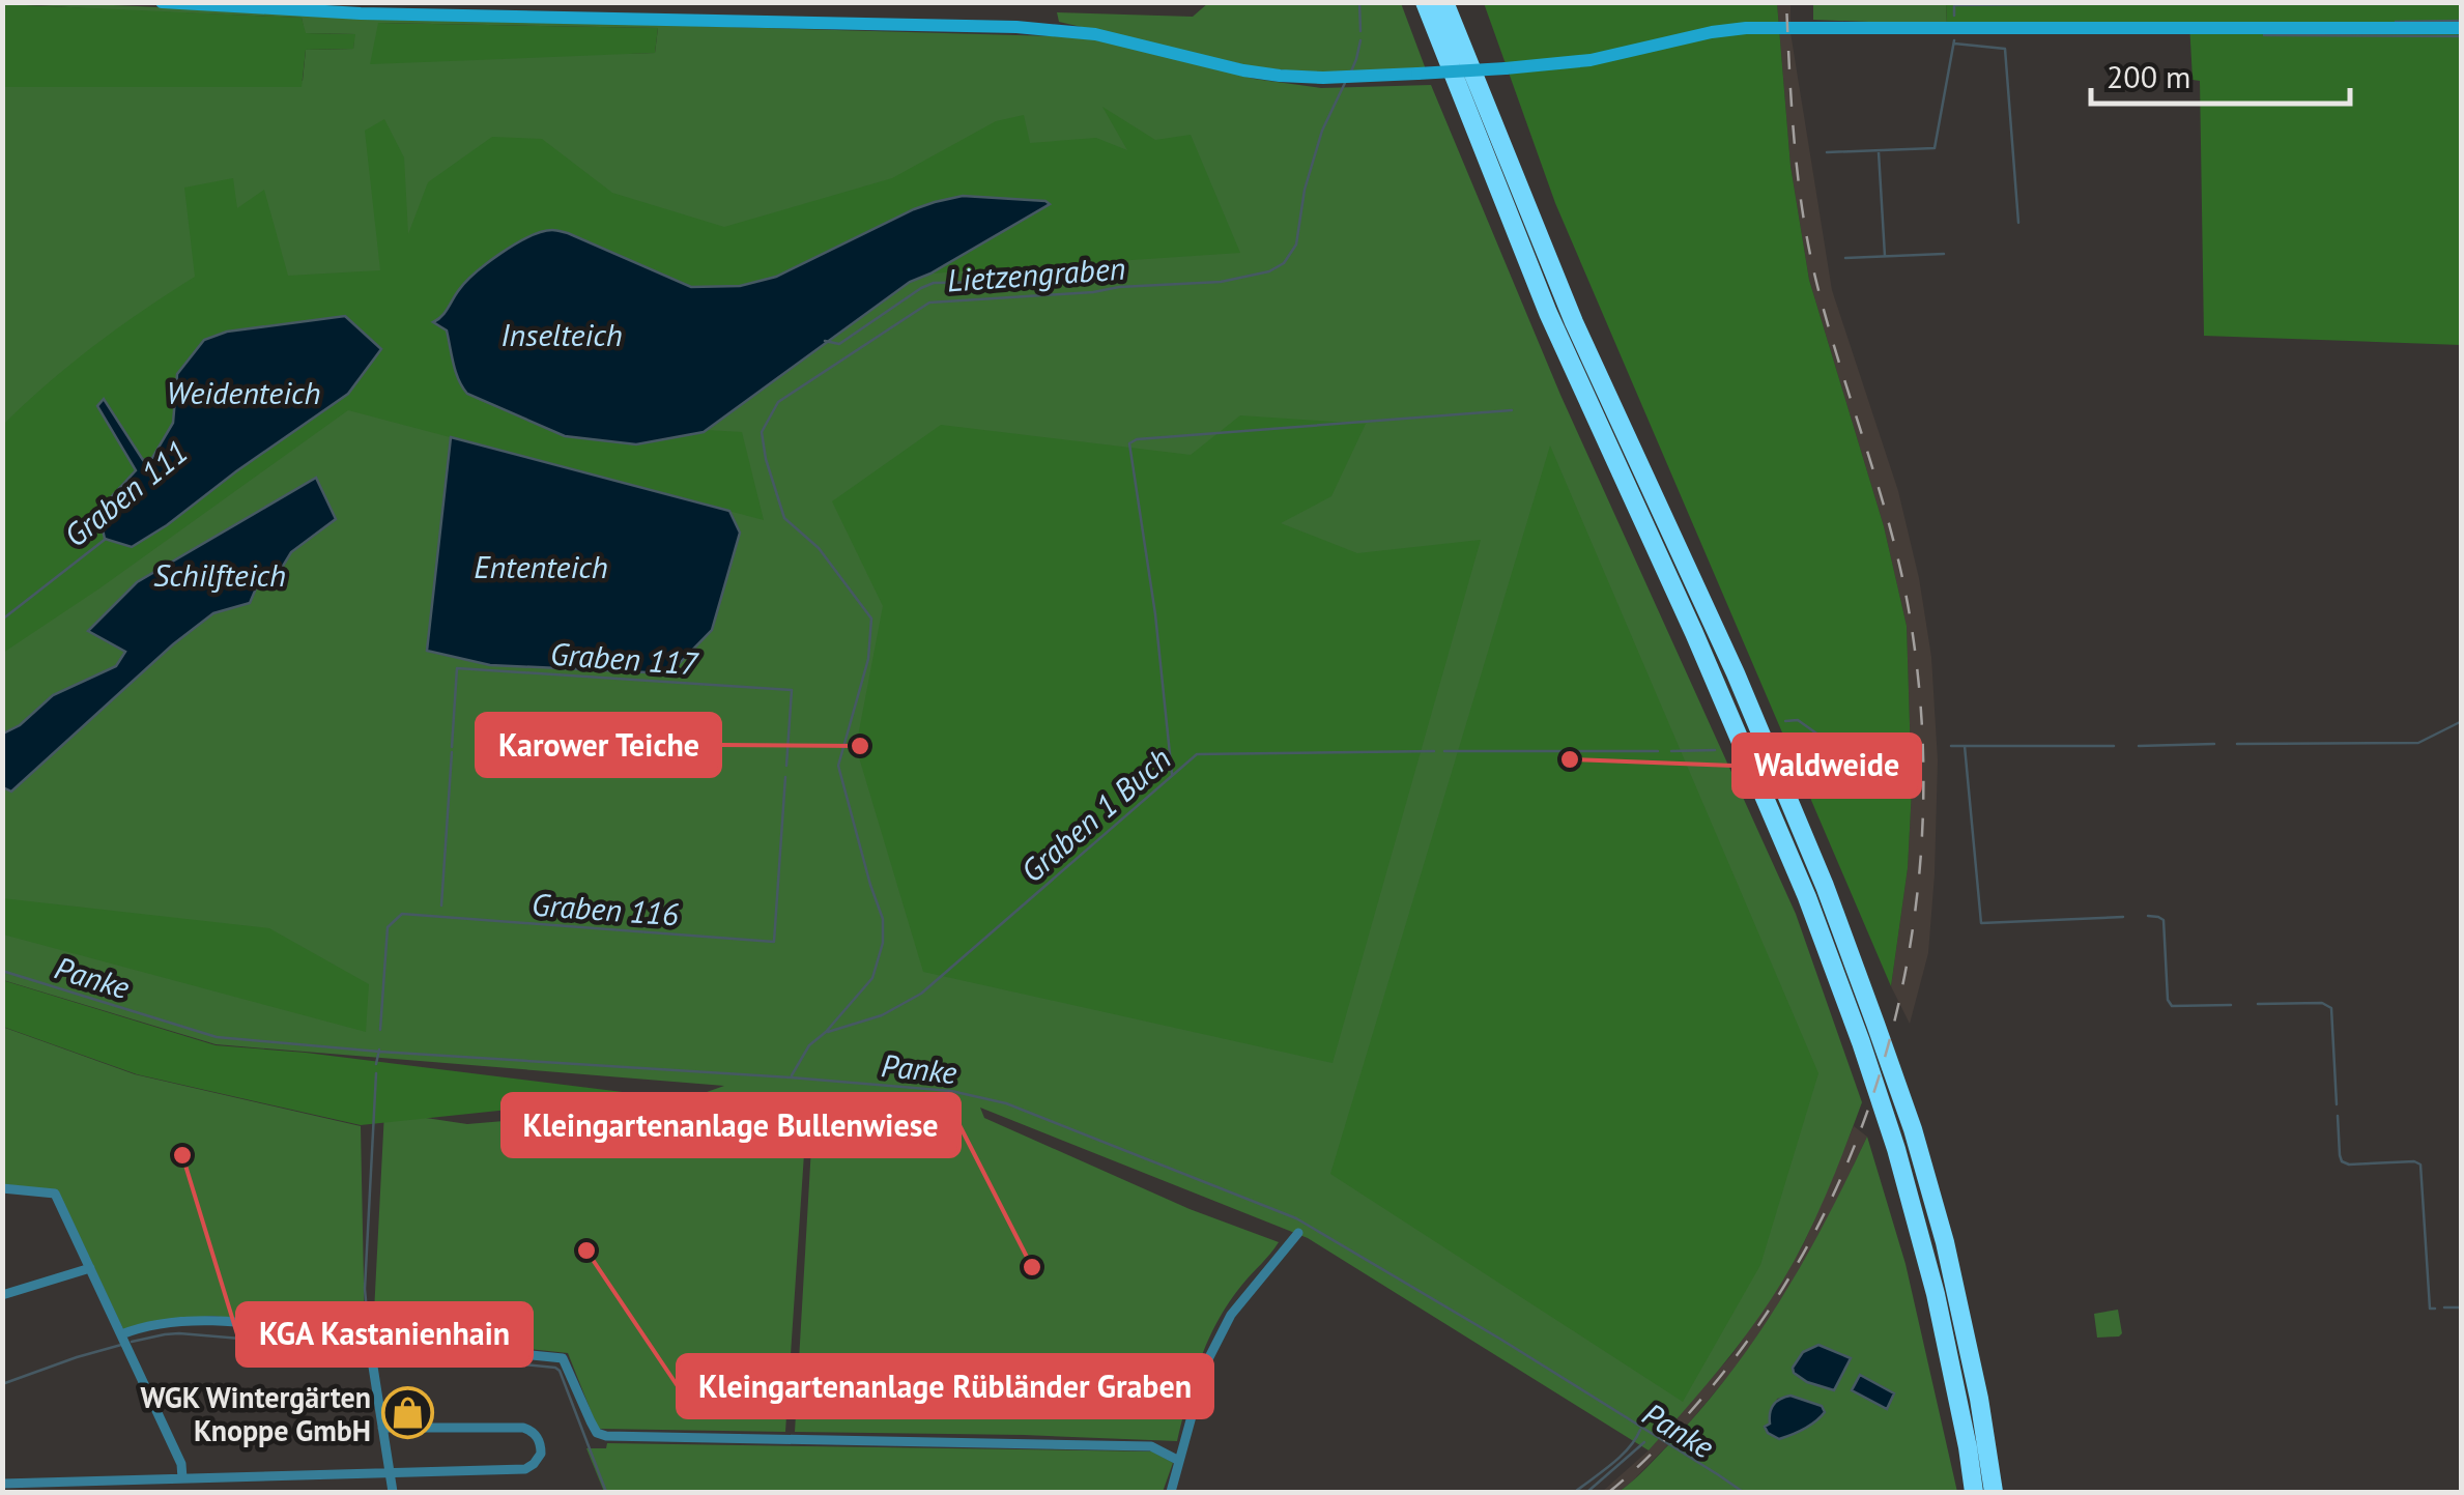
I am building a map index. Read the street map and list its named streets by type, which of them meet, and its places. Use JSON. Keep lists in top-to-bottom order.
{
  "water": [
    "Lietzengraben",
    "Inselteich",
    "Weidenteich",
    "Graben 111",
    "Ententeich",
    "Schilfteich",
    "Graben 117",
    "Graben 1 Buch",
    "Graben 116",
    "Panke"
  ],
  "places": {
    "other": [
      "Karower Teiche",
      "Waldweide",
      "KGA Kastanienhain",
      "Kleingartenanlage Rübländer Graben",
      "Kleingartenanlage Bullenwiese"
    ],
    "shop": ["WGK Wintergärten Knoppe GmbH"]
  },
  "scale_bar": "200 m"
}
